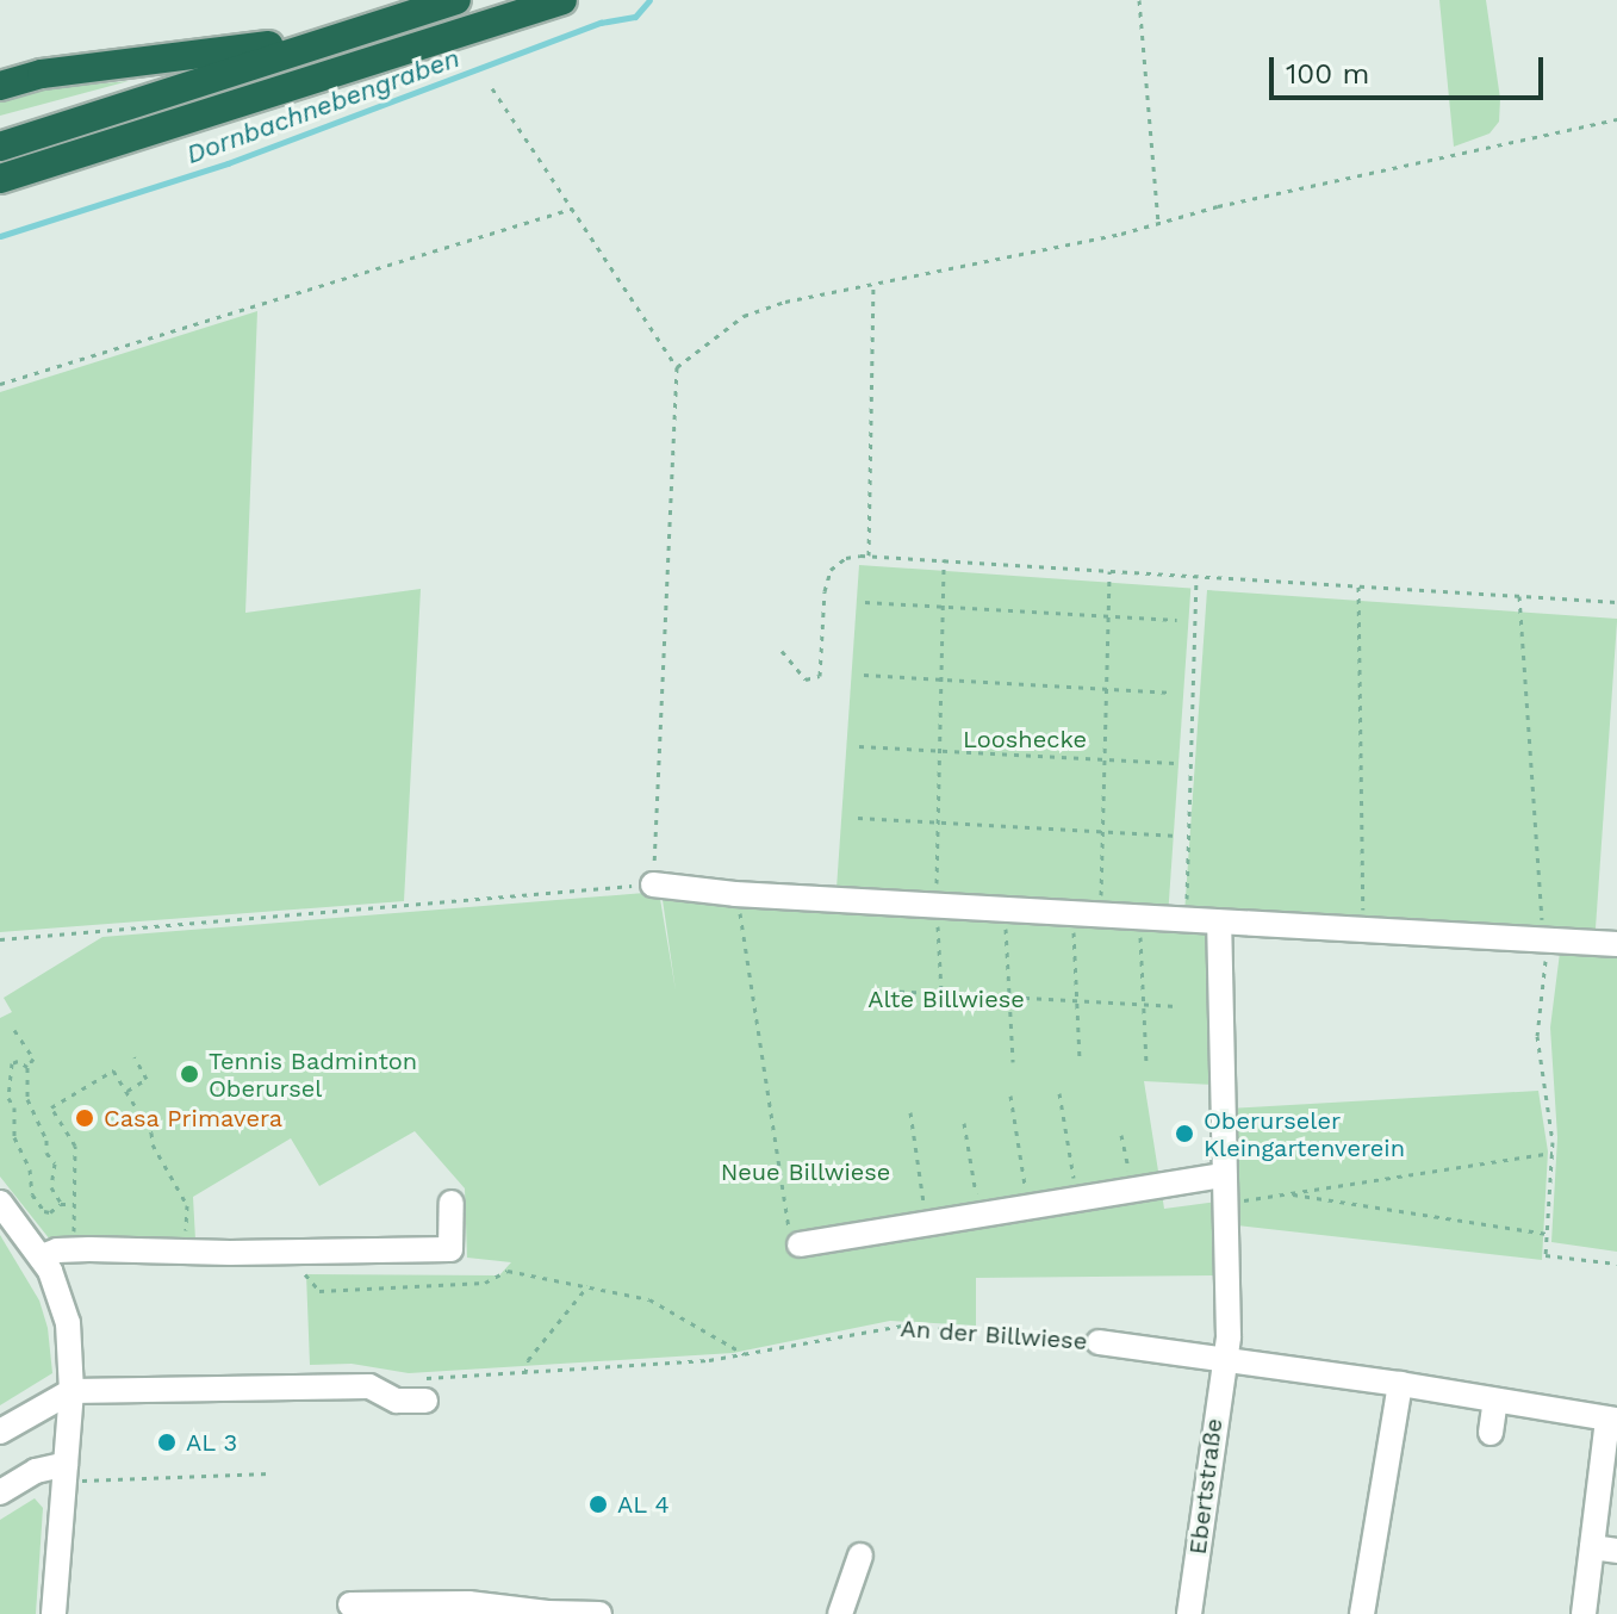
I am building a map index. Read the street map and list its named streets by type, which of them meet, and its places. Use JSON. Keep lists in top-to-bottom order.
{
  "streets": {
    "street": ["An der Billwiese", "Ebertstraße"]
  },
  "crossings": [
    ["An der Billwiese", "Ebertstraße"]
  ],
  "water": ["Dornbachnebengraben"],
  "parks": ["Looshecke", "Alte Billwiese", "Neue Billwiese"],
  "places": [
    "Tennis Badminton Oberursel",
    "Casa Primavera",
    "Oberurseler Kleingartenverein",
    "AL 3",
    "AL 4"
  ],
  "scale_bar": "100 m"
}
